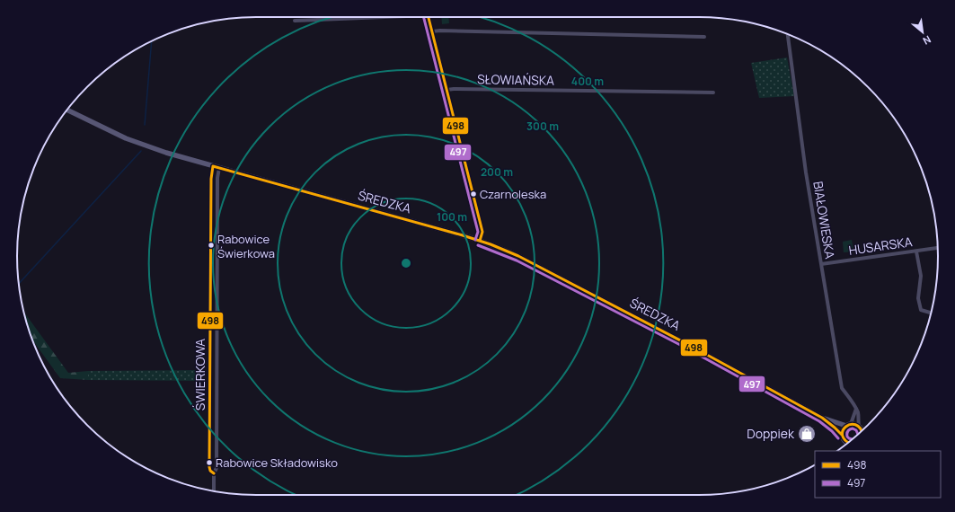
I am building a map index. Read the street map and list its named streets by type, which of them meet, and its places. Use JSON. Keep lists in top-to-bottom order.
{
  "streets": {
    "street": [
      "SŁOWIAŃSKA",
      "ŚREDZKA",
      "BIAŁOWIESKA",
      "HUSARSKA",
      "ŚWIERKOWA"
    ]
  },
  "crossings": [
    ["ŚREDZKA", "BIAŁOWIESKA"],
    ["ŚREDZKA", "ŚWIERKOWA"],
    ["BIAŁOWIESKA", "HUSARSKA"]
  ],
  "places": {
    "other": ["Czarnoleska", "Rabowice Świerkowa", "Rabowice Składowisko"],
    "shop": ["Doppiek"]
  },
  "lines": ["transit line 498", "transit line 497"],
  "legend": ["498", "497"],
  "north": "bottom right",
  "rings": [
    "400 m",
    "300 m",
    "200 m",
    "100 m"
  ]
}
